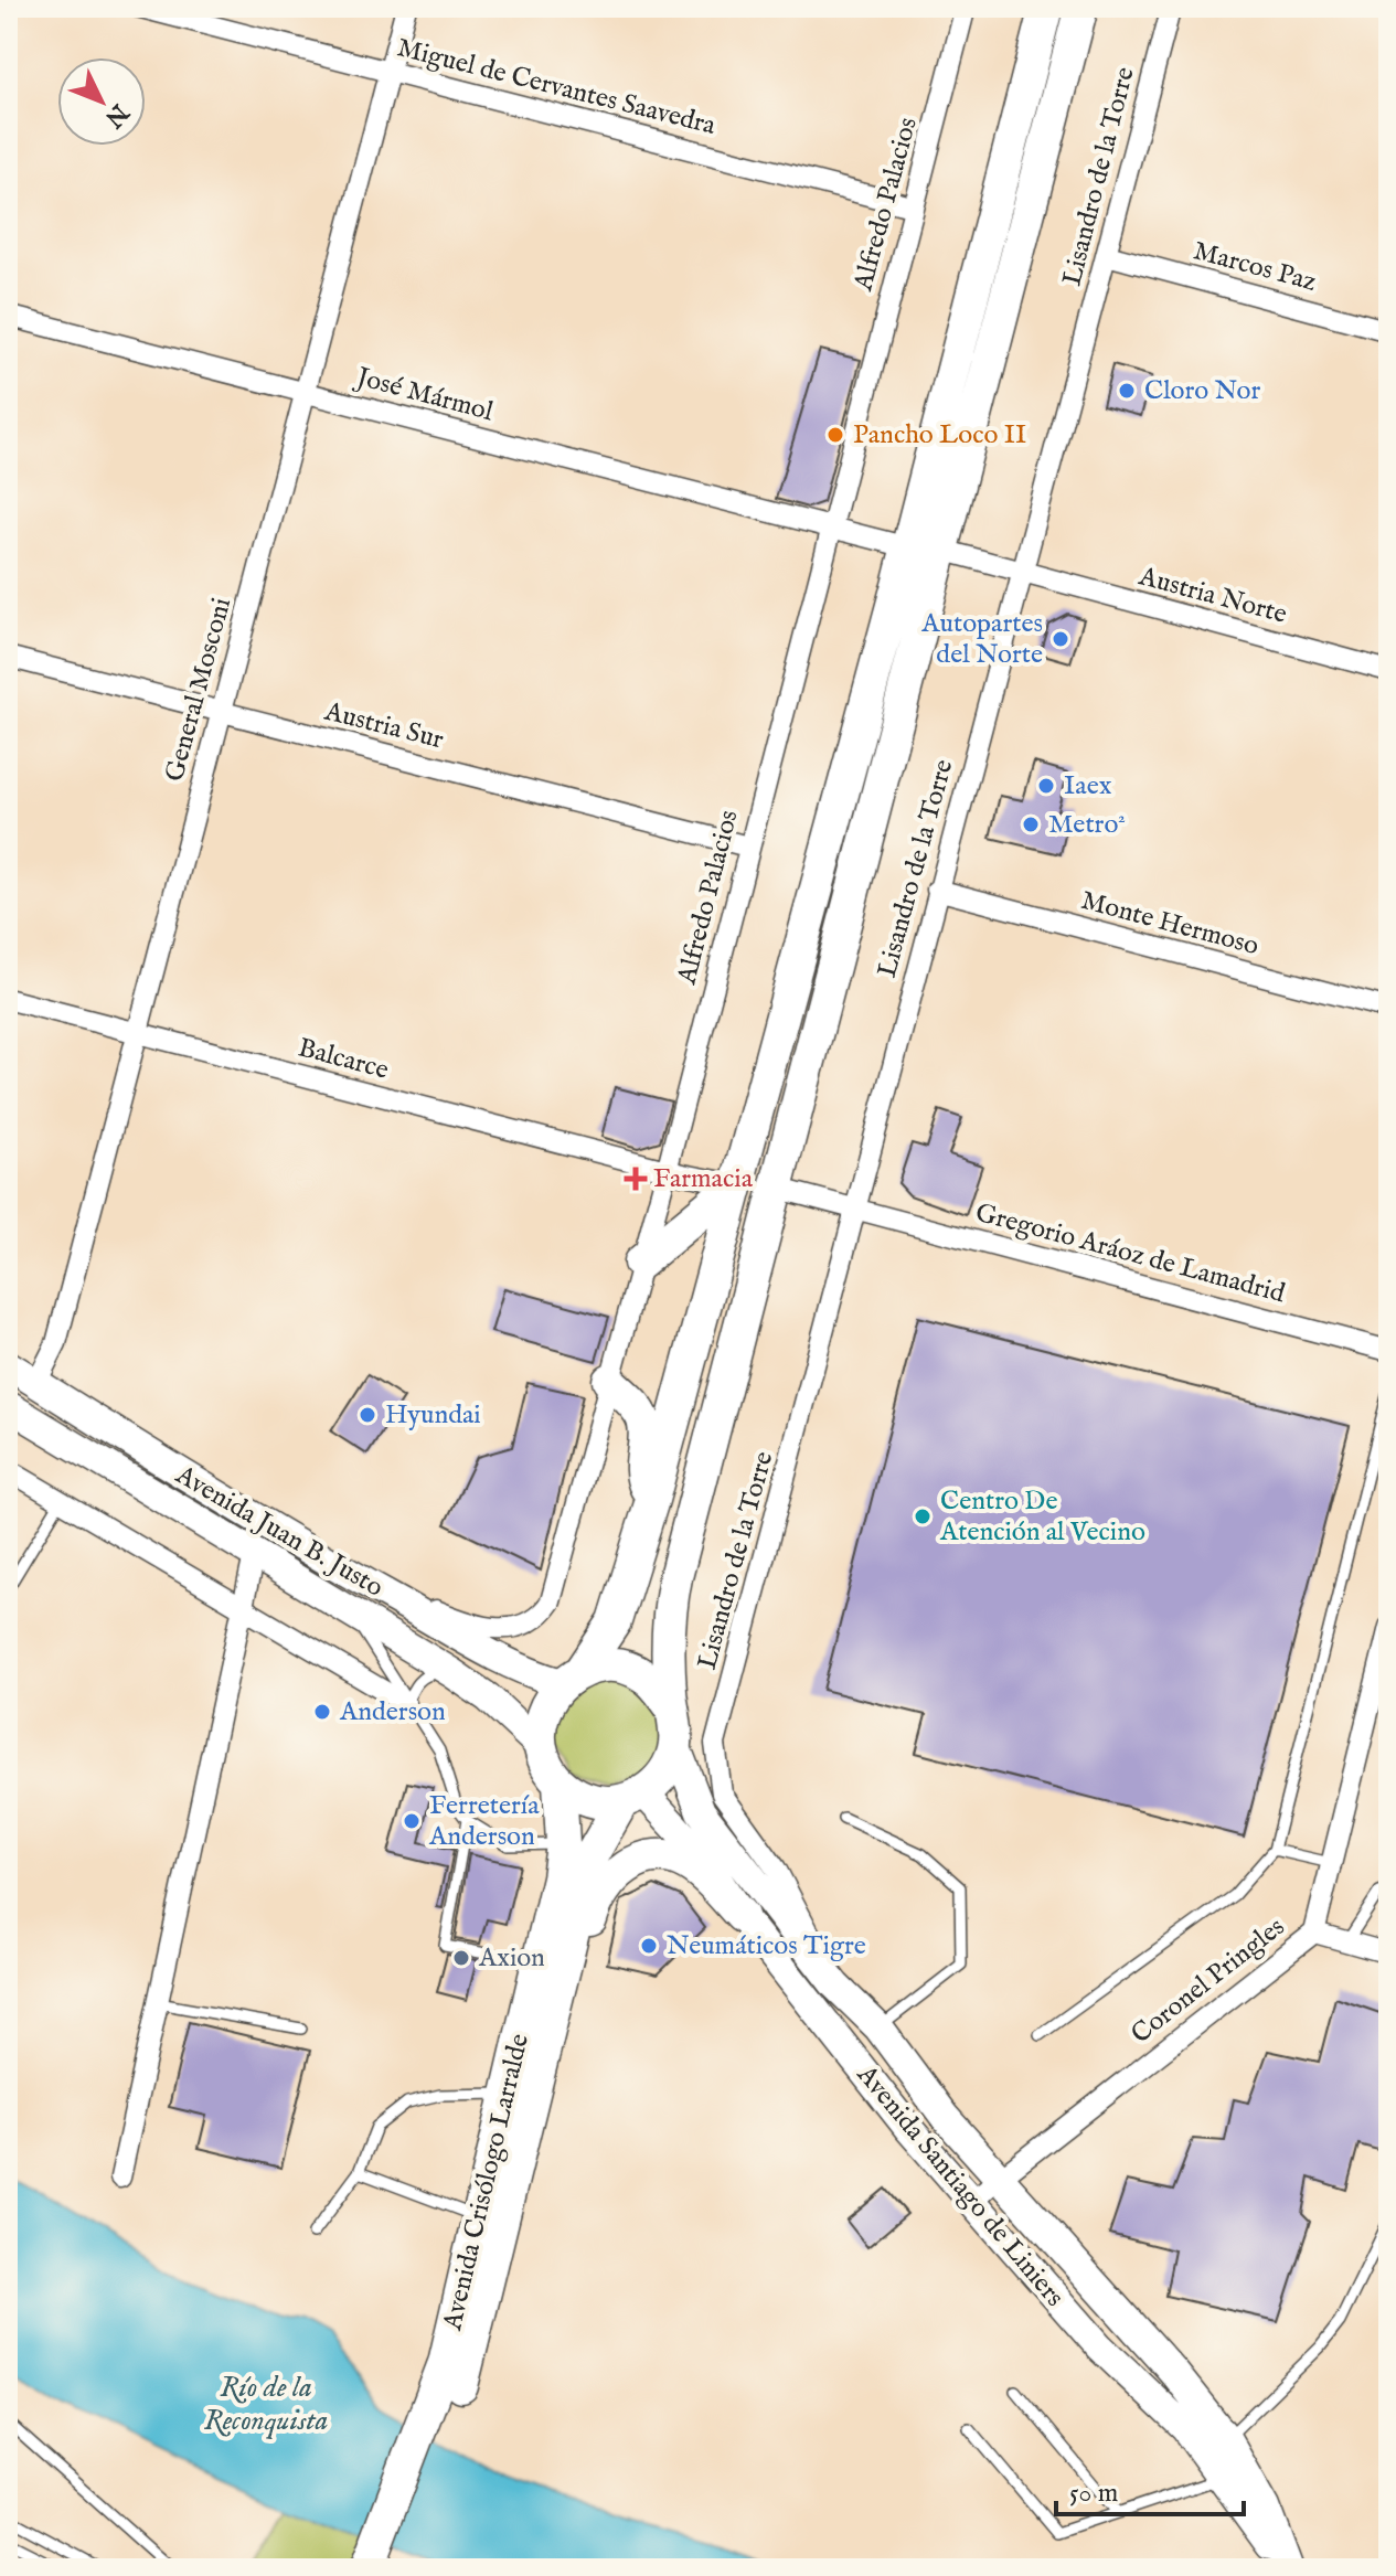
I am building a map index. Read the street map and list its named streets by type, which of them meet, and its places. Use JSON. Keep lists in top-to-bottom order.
{
  "streets": {
    "main road": ["Avenida Juan B. Justo", "Avenida Crisólogo Larralde", "Avenida Santiago de Liniers"],
    "street": [
      "Miguel de Cervantes Saavedra",
      "Lisandro de la Torre",
      "Alfredo Palacios",
      "Marcos Paz",
      "José Mármol",
      "Austria Norte",
      "General Mosconi",
      "Austria Sur",
      "Monte Hermoso",
      "Balcarce",
      "Gregorio Aráoz de Lamadrid",
      "Coronel Pringles"
    ]
  },
  "crossings": [
    ["Miguel de Cervantes Saavedra", "Alfredo Palacios"],
    ["Miguel de Cervantes Saavedra", "General Mosconi"],
    ["Lisandro de la Torre", "Marcos Paz"],
    ["Lisandro de la Torre", "Austria Norte"],
    ["Lisandro de la Torre", "Monte Hermoso"],
    ["Lisandro de la Torre", "Gregorio Aráoz de Lamadrid"],
    ["Lisandro de la Torre", "Avenida Santiago de Liniers"],
    ["Alfredo Palacios", "José Mármol"],
    ["Alfredo Palacios", "Austria Sur"],
    ["Alfredo Palacios", "Balcarce"],
    ["Alfredo Palacios", "Avenida Juan B. Justo"],
    ["José Mármol", "General Mosconi"],
    ["General Mosconi", "Austria Sur"],
    ["General Mosconi", "Balcarce"],
    ["General Mosconi", "Avenida Juan B. Justo"],
    ["Avenida Juan B. Justo", "Avenida Crisólogo Larralde"],
    ["Avenida Juan B. Justo", "Avenida Santiago de Liniers"],
    ["Coronel Pringles", "Avenida Santiago de Liniers"],
    ["Avenida Crisólogo Larralde", "Avenida Santiago de Liniers"]
  ],
  "water": ["Río de la Reconquista"],
  "places": {
    "other": [
      "Cloro Nor",
      "Pancho Loco II",
      "Autopartes del Norte",
      "Iaex",
      "Metro²",
      "Hyundai",
      "Centro De Atención al Vecino",
      "Anderson",
      "Ferretería Anderson",
      "Neumáticos Tigre",
      "Axion"
    ],
    "health": ["Farmacia"]
  },
  "scale_bar": "50 m",
  "north": "bottom right"
}
